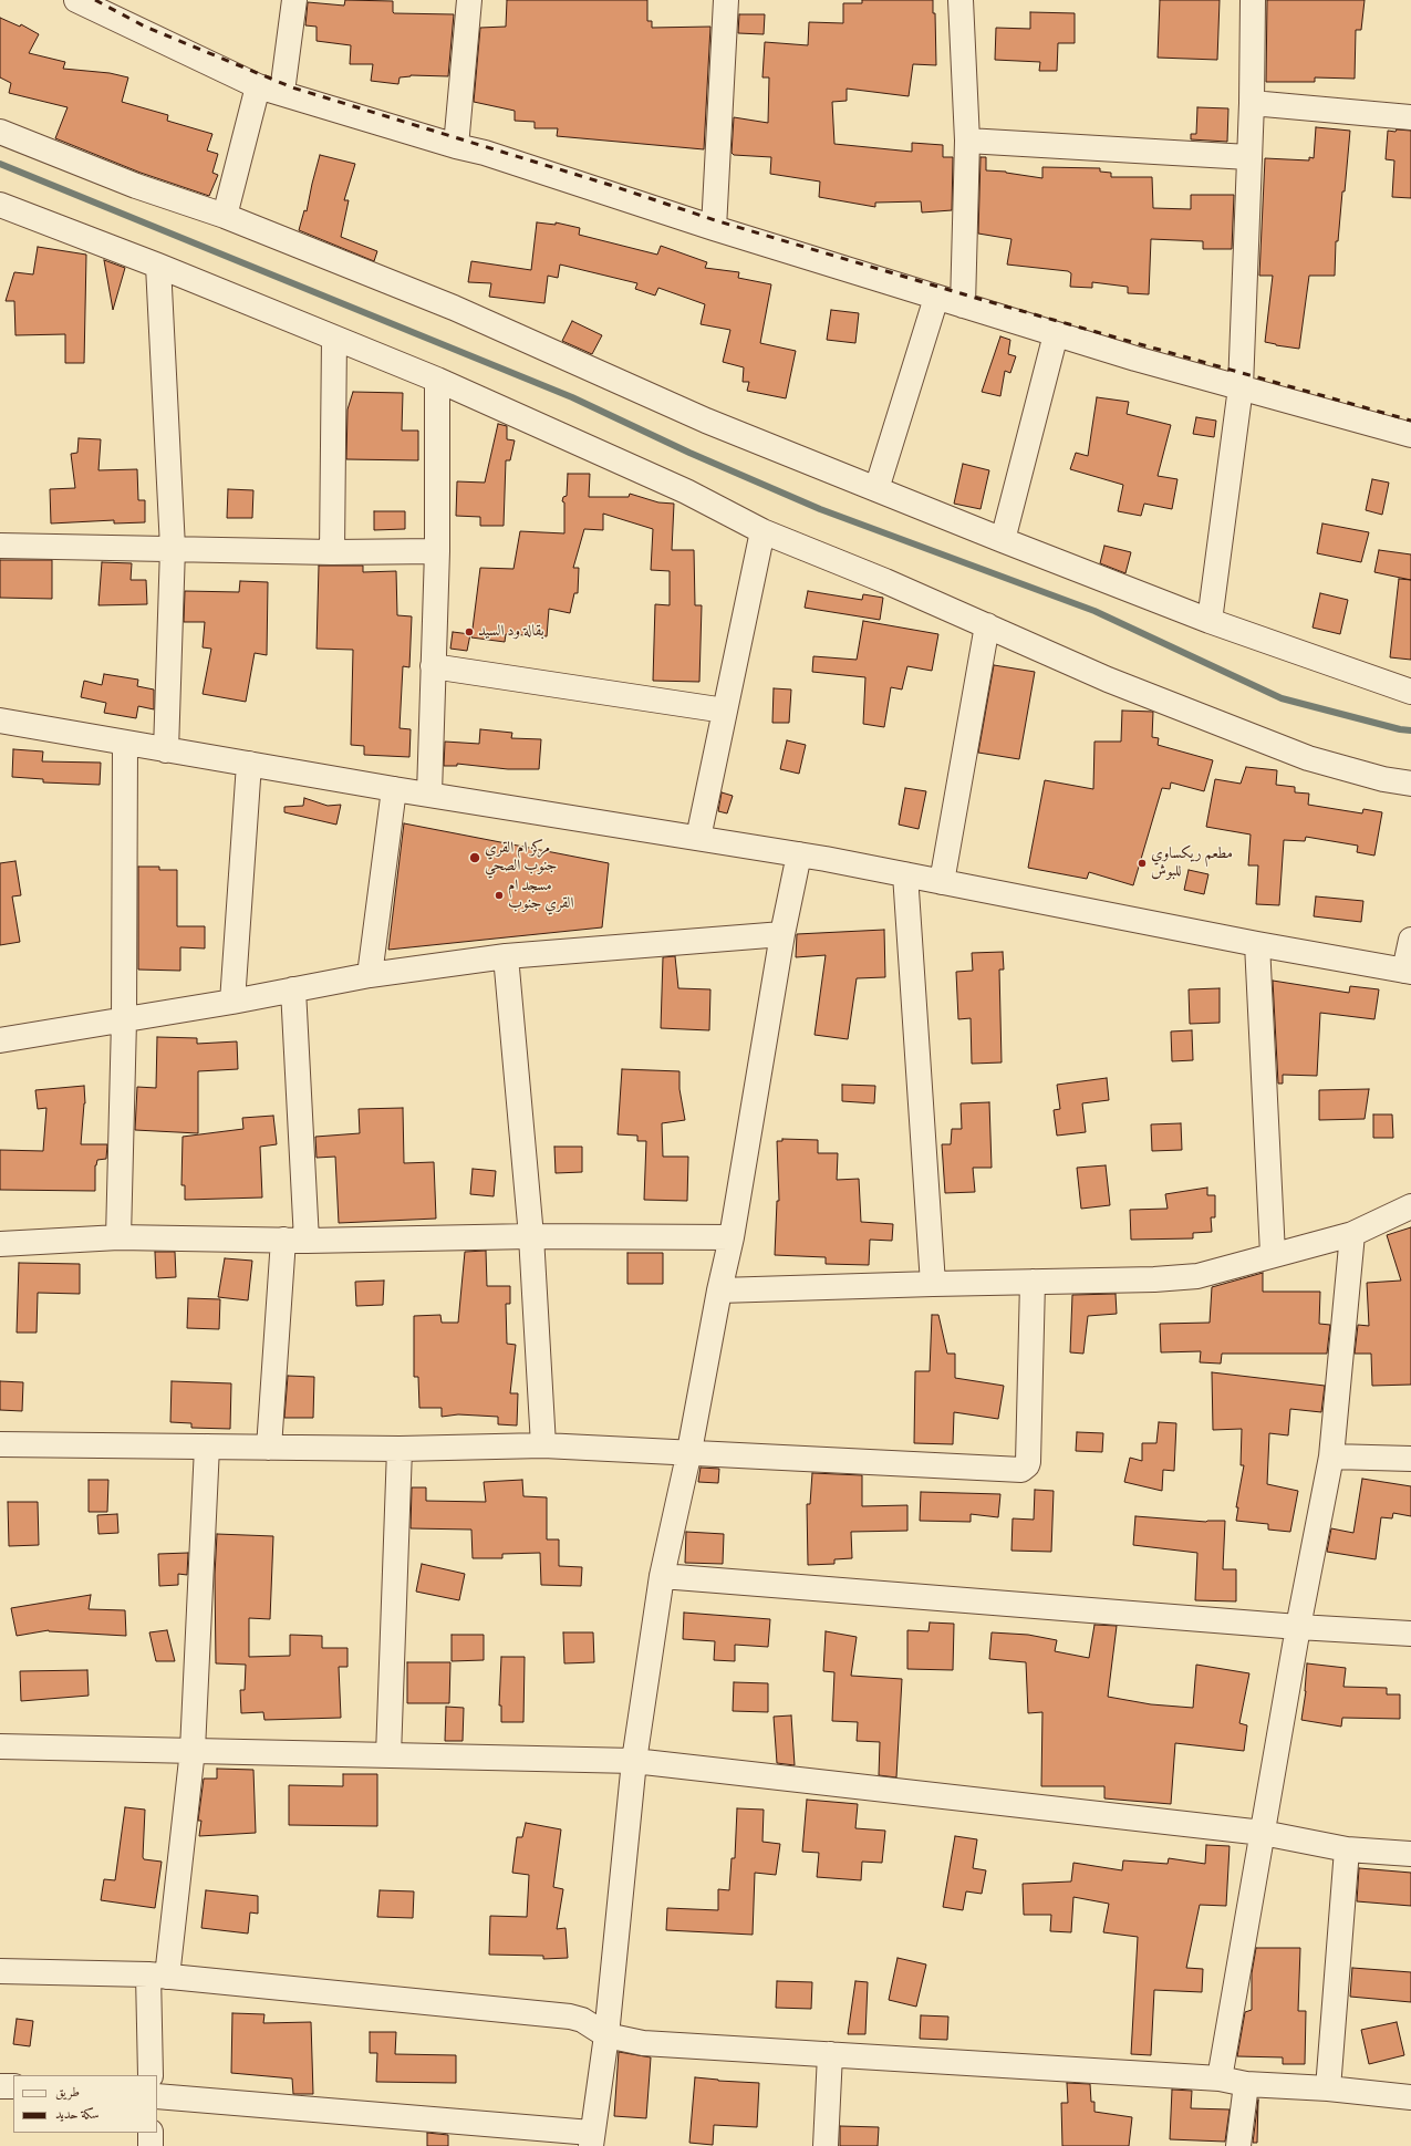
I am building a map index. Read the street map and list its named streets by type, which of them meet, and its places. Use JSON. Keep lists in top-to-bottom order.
{
  "places": [
    "بقالة ود السيد",
    "مركز ام القري جنوب الصحي",
    "مطعم ريكساوي للبوش",
    "مسجد ام القري جنوب"
  ],
  "legend": ["طريق", "سكة حديد"]
}
